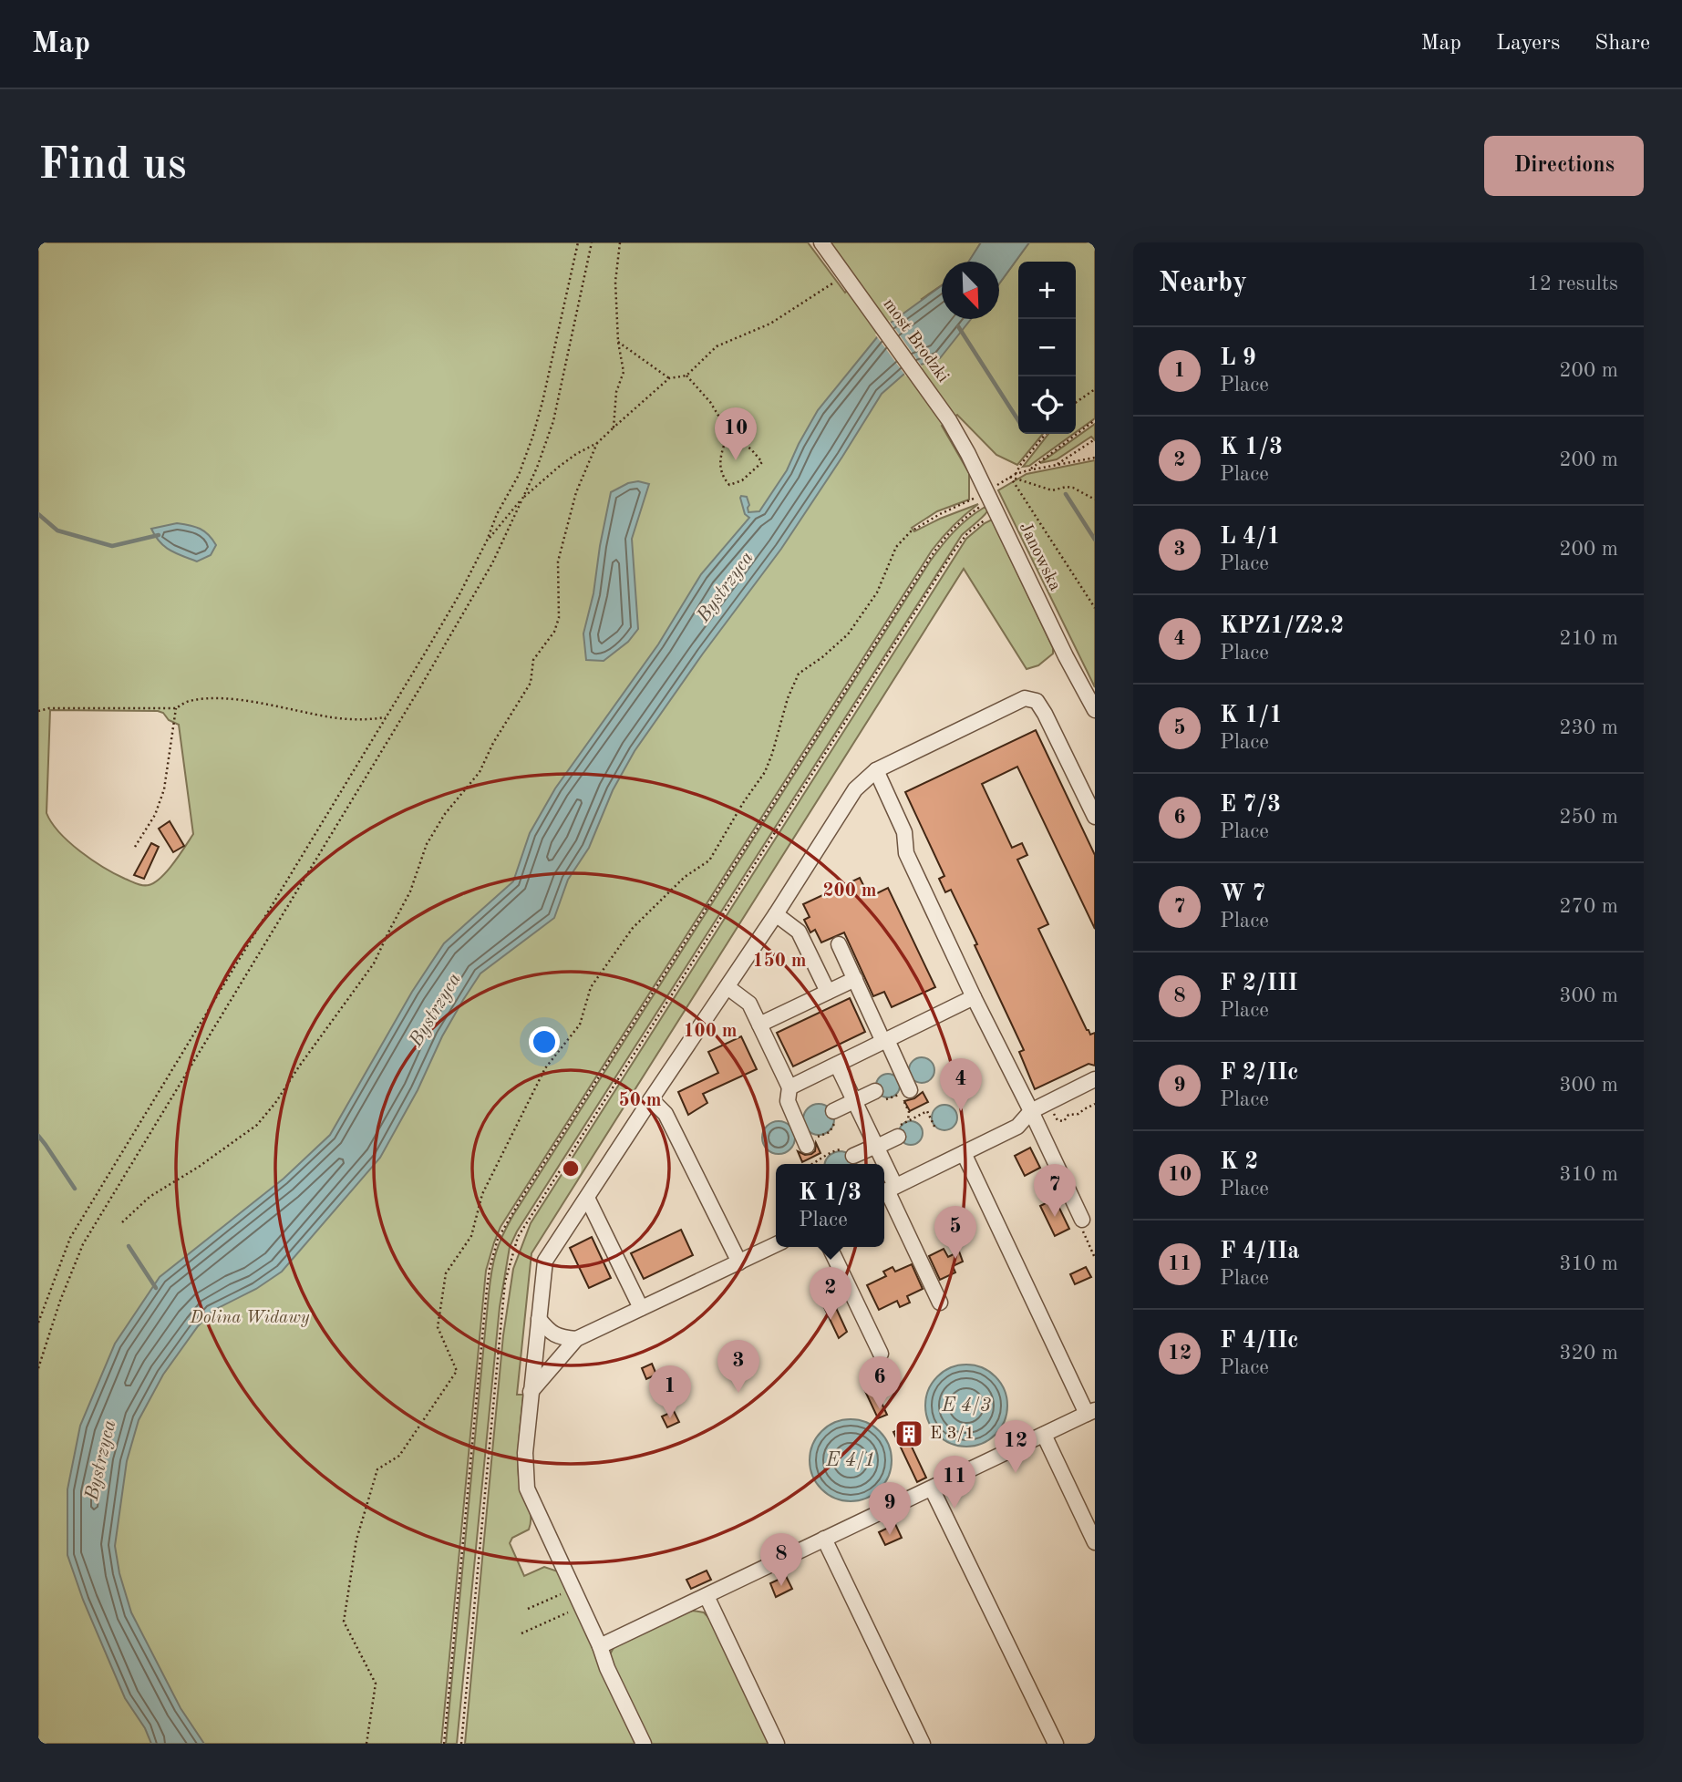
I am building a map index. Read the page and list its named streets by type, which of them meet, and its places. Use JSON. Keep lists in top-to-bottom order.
{
  "streets": {
    "street": ["most Brodzki", "Janowska"]
  },
  "crossings": [
    ["most Brodzki", "Janowska"]
  ],
  "water": ["Bystrzyca", "E 4/3", "E 4/1"],
  "parks": ["Dolina Widawy"],
  "places": {
    "building": ["E 3/1"]
  },
  "north": "bottom right",
  "page": {
    "header": "Map",
    "nav": ["Map", "Layers", "Share"],
    "buttons": "Directions",
    "title": "Find us",
    "heading": ["Nearby", "12 results"],
    "map_buttons": ["+", "−"],
    "list": [
      {
        "mark": "1",
        "name": "L 9",
        "note": "Place",
        "value": "200 m"
      },
      {
        "mark": "2",
        "name": "K 1/3",
        "note": "Place",
        "value": "200 m"
      },
      {
        "mark": "3",
        "name": "L 4/1",
        "note": "Place",
        "value": "200 m"
      },
      {
        "mark": "4",
        "name": "KPZ1/Z2.2",
        "note": "Place",
        "value": "210 m"
      },
      {
        "mark": "5",
        "name": "K 1/1",
        "note": "Place",
        "value": "230 m"
      },
      {
        "mark": "6",
        "name": "E 7/3",
        "note": "Place",
        "value": "250 m"
      },
      {
        "mark": "7",
        "name": "W 7",
        "note": "Place",
        "value": "270 m"
      },
      {
        "mark": "8",
        "name": "F 2/III",
        "note": "Place",
        "value": "300 m"
      },
      {
        "mark": "9",
        "name": "F 2/IIc",
        "note": "Place",
        "value": "300 m"
      },
      {
        "mark": "10",
        "name": "K 2",
        "note": "Place",
        "value": "310 m"
      },
      {
        "mark": "11",
        "name": "F 4/IIa",
        "note": "Place",
        "value": "310 m"
      },
      {
        "mark": "12",
        "name": "F 4/IIc",
        "note": "Place",
        "value": "320 m"
      }
    ],
    "pins": [
      "10",
      "4",
      "7",
      "5",
      "2",
      "3",
      "6",
      "1",
      "12",
      "11",
      "9",
      "8"
    ],
    "popup": ["K 1/3", "Place"]
  },
  "rings": [
    "200 m",
    "150 m",
    "100 m",
    "50 m"
  ]
}
